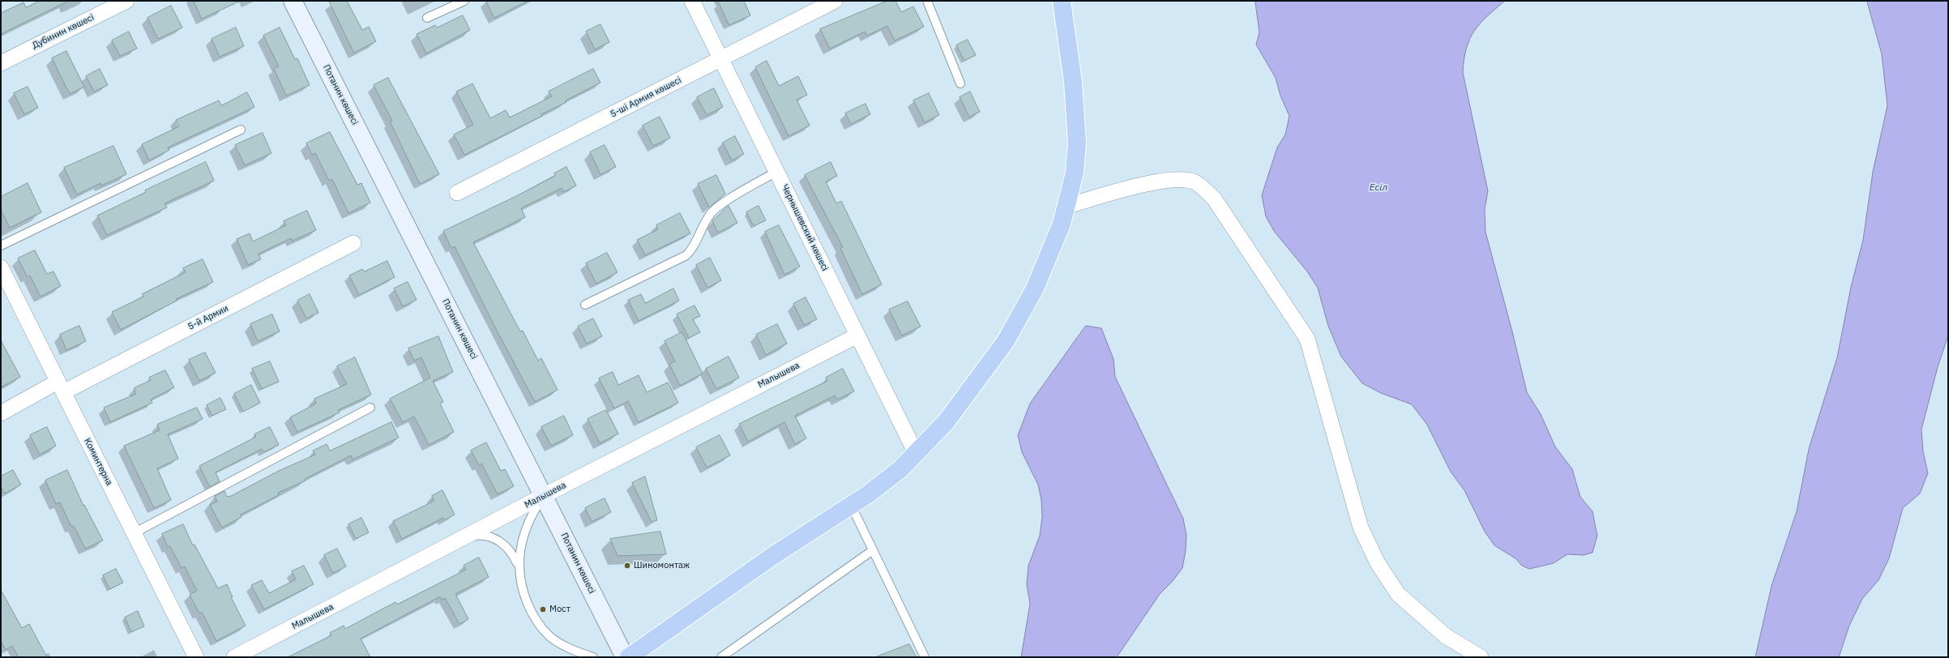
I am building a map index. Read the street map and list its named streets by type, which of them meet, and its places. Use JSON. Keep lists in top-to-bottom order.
{
  "streets": {
    "main road": ["Потанин көшесі"],
    "street": [
      "Дубинин көшесі",
      "5-ші Армия көшесі",
      "Чернышевский көшесі",
      "5-й Армии",
      "Малышева",
      "Коминтерна"
    ]
  },
  "crossings": [
    ["Потанин көшесі", "Малышева"],
    ["5-ші Армия көшесі", "Чернышевский көшесі"],
    ["Чернышевский көшесі", "Малышева"],
    ["5-й Армии", "Коминтерна"]
  ],
  "water": ["Есіл"],
  "places": ["Шиномонтаж", "Мост"]
}
